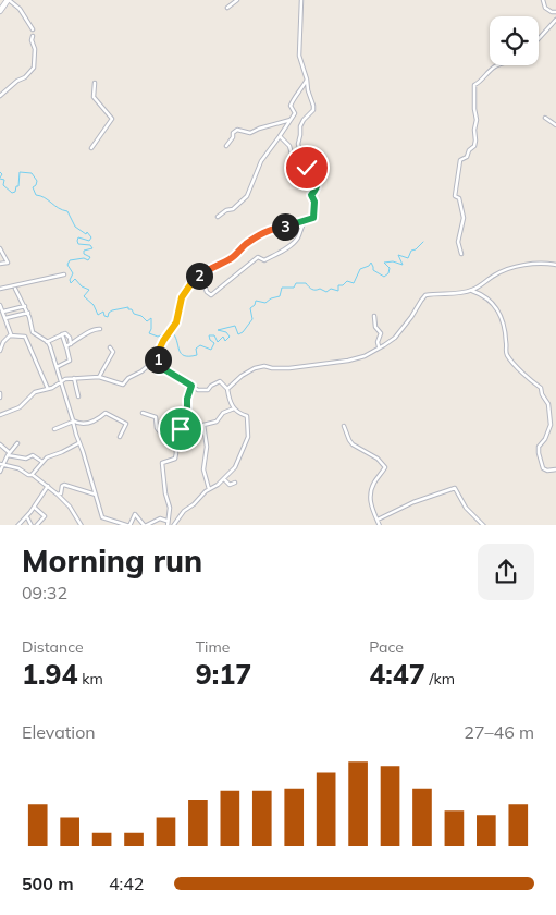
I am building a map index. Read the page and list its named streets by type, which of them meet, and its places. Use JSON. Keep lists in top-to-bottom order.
{
  "page": {
    "pins": ["3", "2", "1"],
    "heading": ["Morning run", "09:32"],
    "stats": [
      ["Distance", "1.94 km"],
      ["Time", "9:17"],
      ["Pace", "4:47 /km"]
    ],
    "chart": ["Elevation", "27–46 m"],
    "list": [
      {
        "name": "500 m",
        "note": "4:42"
      }
    ]
  }
}
